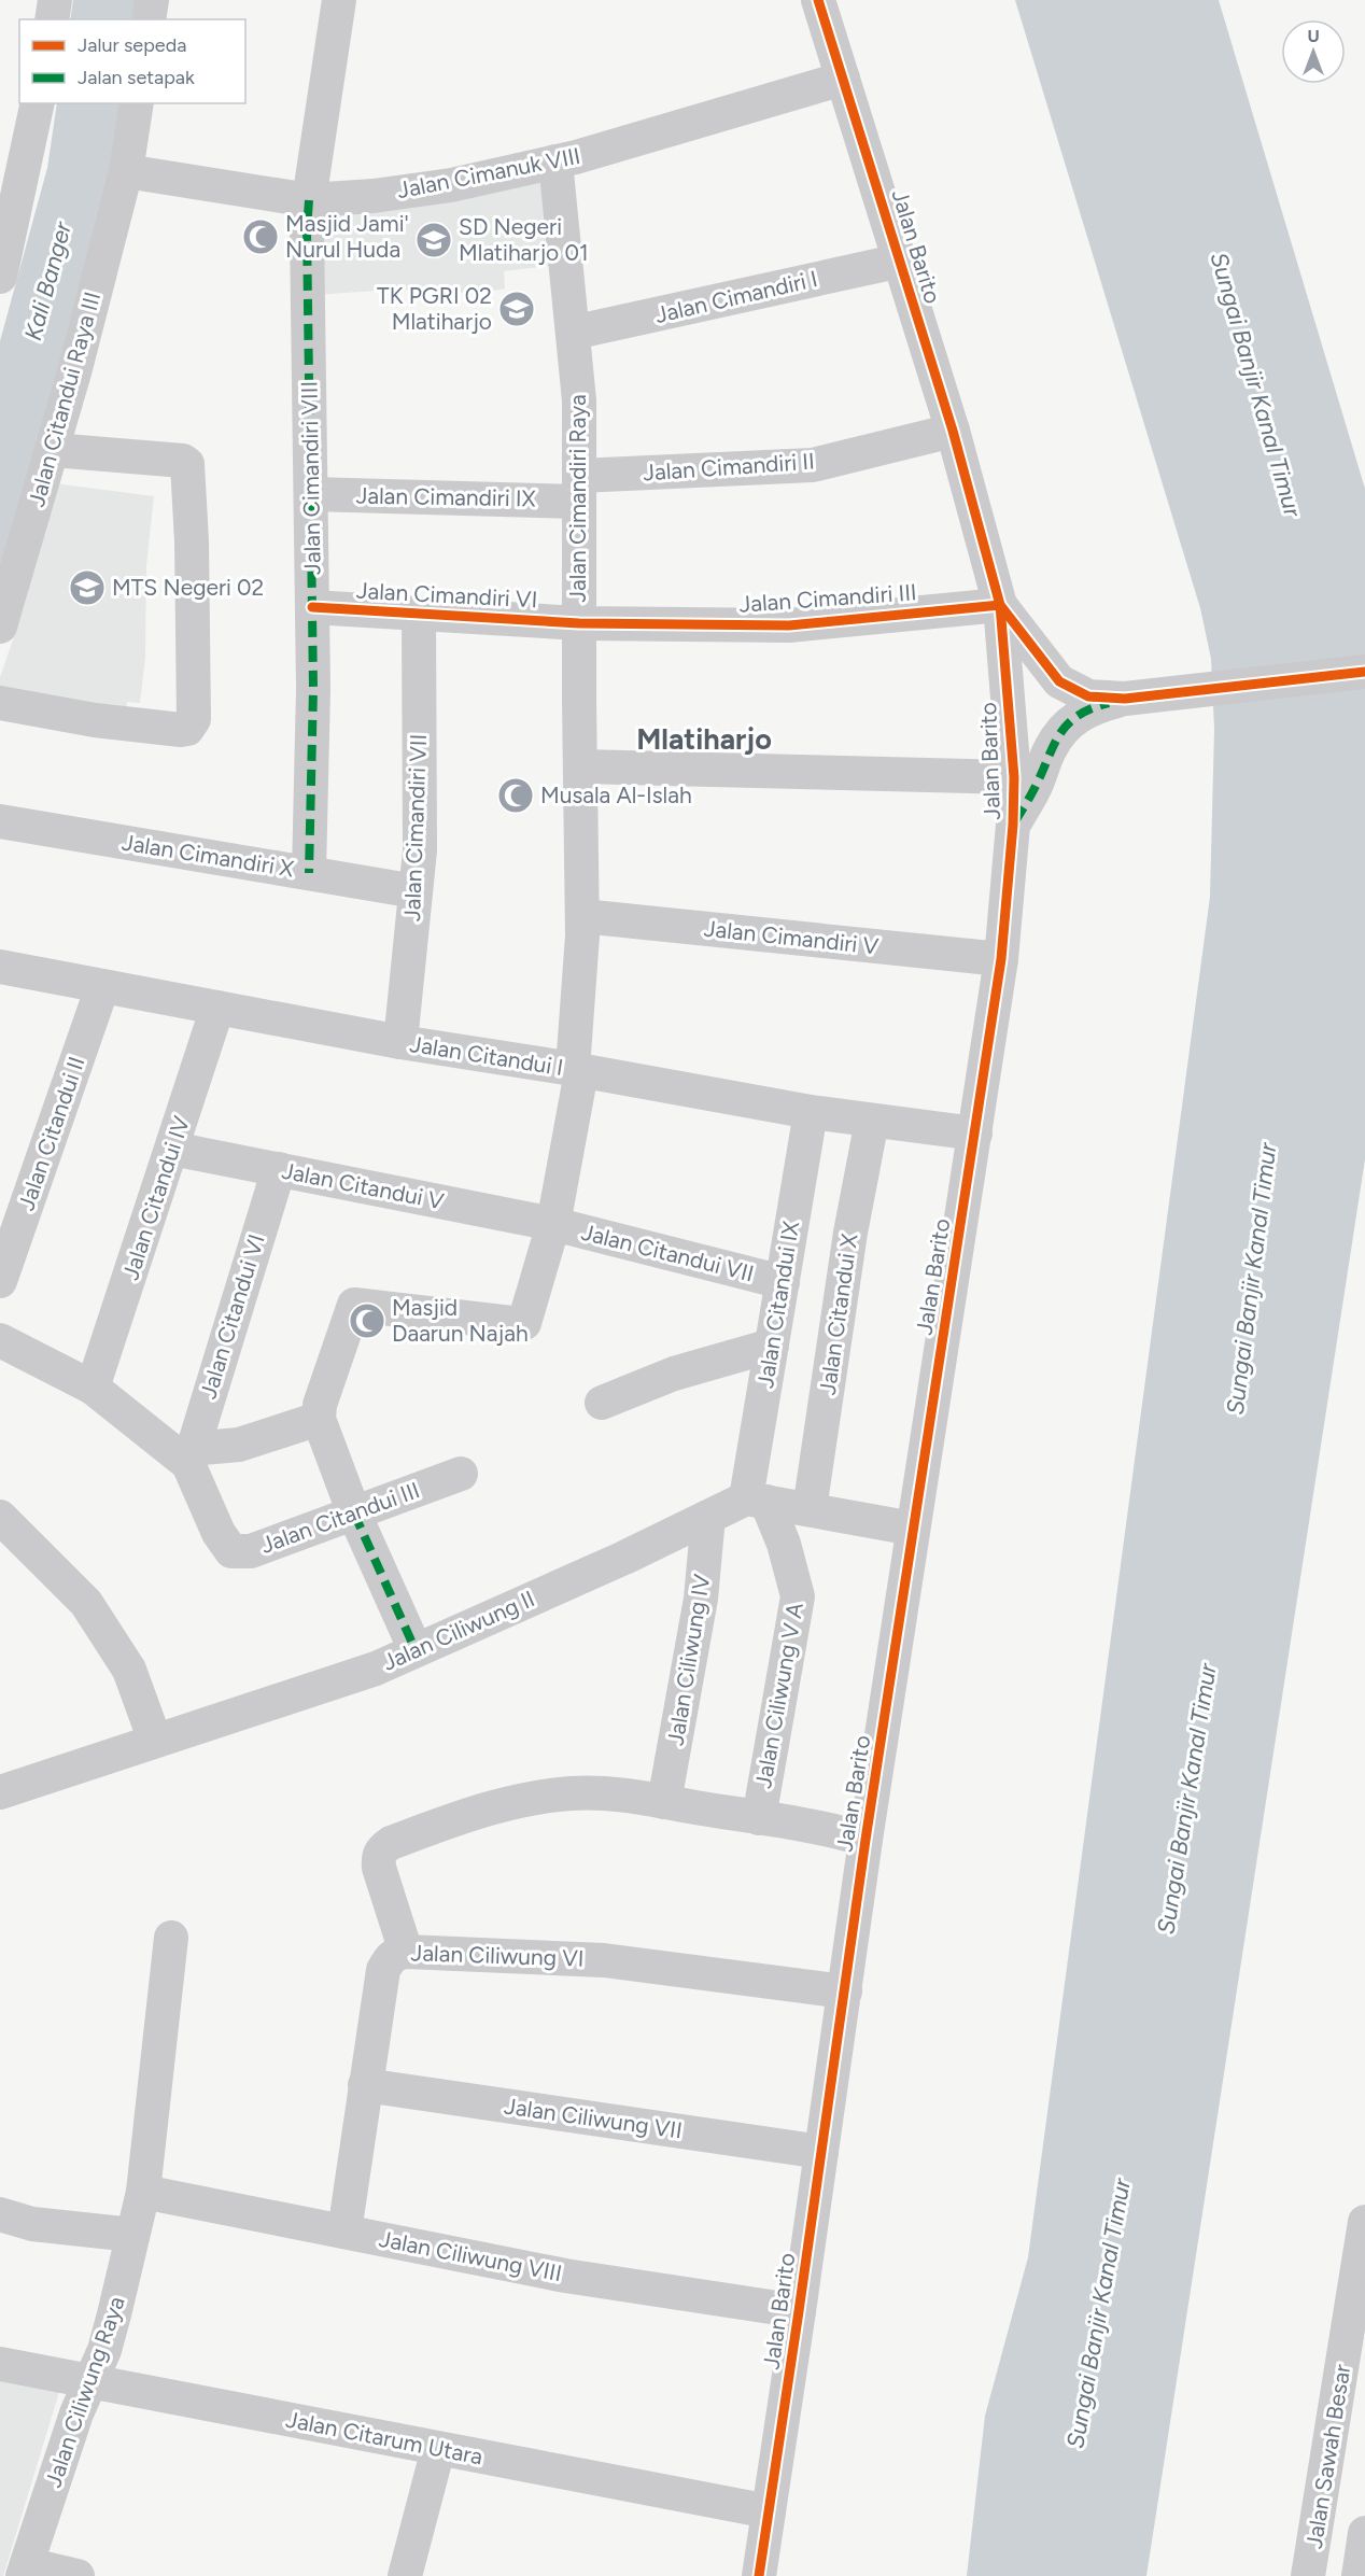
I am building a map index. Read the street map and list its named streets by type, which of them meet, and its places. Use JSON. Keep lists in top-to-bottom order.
{
  "streets": {
    "street": [
      "Jalan Cimanuk VIII",
      "Jalan Barito",
      "Jalan Cimandiri I",
      "Jalan Citandui Raya III",
      "Jalan Cimandiri II",
      "Jalan Cimandiri VIII",
      "Jalan Cimandiri IX",
      "Jalan Cimandiri Raya",
      "Jalan Cimandiri VI",
      "Jalan Cimandiri III",
      "Jalan Cimandiri VII",
      "Jalan Cimandiri X",
      "Jalan Cimandiri V",
      "Jalan Citandui I",
      "Jalan Citandui II",
      "Jalan Citandui V",
      "Jalan Citandui IV",
      "Jalan Citandui VII",
      "Jalan Citandui IX",
      "Jalan Citandui X",
      "Jalan Citandui VI",
      "Jalan Citandui III",
      "Jalan Ciliwung II",
      "Jalan Ciliwung IV",
      "Jalan Ciliwung V A",
      "Jalan Ciliwung VI",
      "Jalan Ciliwung VII",
      "Jalan Ciliwung VIII",
      "Jalan Ciliwung Raya",
      "Jalan Citarum Utara",
      "Jalan Sawah Besar"
    ]
  },
  "crossings": [
    ["Jalan Cimanuk VIII", "Jalan Barito"],
    ["Jalan Cimanuk VIII", "Jalan Citandui Raya III"],
    ["Jalan Cimanuk VIII", "Jalan Cimandiri VIII"],
    ["Jalan Cimanuk VIII", "Jalan Cimandiri Raya"],
    ["Jalan Barito", "Jalan Cimandiri I"],
    ["Jalan Barito", "Jalan Cimandiri II"],
    ["Jalan Barito", "Jalan Cimandiri III"],
    ["Jalan Barito", "Jalan Cimandiri V"],
    ["Jalan Barito", "Jalan Citandui I"],
    ["Jalan Barito", "Jalan Ciliwung VI"],
    ["Jalan Barito", "Jalan Ciliwung VII"],
    ["Jalan Barito", "Jalan Ciliwung VIII"],
    ["Jalan Barito", "Jalan Citarum Utara"],
    ["Jalan Cimandiri I", "Jalan Cimandiri Raya"],
    ["Jalan Cimandiri II", "Jalan Cimandiri IX"],
    ["Jalan Cimandiri II", "Jalan Cimandiri Raya"],
    ["Jalan Cimandiri VIII", "Jalan Cimandiri IX"],
    ["Jalan Cimandiri VIII", "Jalan Cimandiri VI"],
    ["Jalan Cimandiri VIII", "Jalan Cimandiri X"],
    ["Jalan Cimandiri IX", "Jalan Cimandiri Raya"],
    ["Jalan Cimandiri Raya", "Jalan Cimandiri VI"],
    ["Jalan Cimandiri Raya", "Jalan Cimandiri III"],
    ["Jalan Cimandiri Raya", "Jalan Cimandiri V"],
    ["Jalan Cimandiri Raya", "Jalan Citandui I"],
    ["Jalan Cimandiri Raya", "Jalan Citandui V"],
    ["Jalan Cimandiri Raya", "Jalan Citandui VII"],
    ["Jalan Cimandiri VI", "Jalan Cimandiri III"],
    ["Jalan Cimandiri VI", "Jalan Cimandiri VII"],
    ["Jalan Cimandiri VII", "Jalan Cimandiri X"],
    ["Jalan Cimandiri VII", "Jalan Citandui I"],
    ["Jalan Citandui I", "Jalan Citandui II"],
    ["Jalan Citandui I", "Jalan Citandui IV"],
    ["Jalan Citandui I", "Jalan Citandui IX"],
    ["Jalan Citandui I", "Jalan Citandui X"],
    ["Jalan Citandui V", "Jalan Citandui IV"],
    ["Jalan Citandui V", "Jalan Citandui VII"],
    ["Jalan Citandui V", "Jalan Citandui VI"],
    ["Jalan Citandui IV", "Jalan Citandui III"],
    ["Jalan Citandui VII", "Jalan Citandui IX"],
    ["Jalan Citandui IX", "Jalan Ciliwung II"],
    ["Jalan Citandui IX", "Jalan Ciliwung V A"],
    ["Jalan Citandui VI", "Jalan Citandui III"],
    ["Jalan Ciliwung II", "Jalan Ciliwung IV"],
    ["Jalan Ciliwung II", "Jalan Ciliwung V A"],
    ["Jalan Ciliwung VI", "Jalan Ciliwung VII"],
    ["Jalan Ciliwung VI", "Jalan Ciliwung VIII"],
    ["Jalan Ciliwung VIII", "Jalan Ciliwung Raya"],
    ["Jalan Ciliwung Raya", "Jalan Citarum Utara"]
  ],
  "districts": ["Mlatiharjo"],
  "water": ["Kali Banger", "Sungai Banjir Kanal Timur"],
  "places": {
    "mosque": ["Masjid Jami' Nurul Huda", "Musala Al-Islah", "Masjid Daarun Najah"],
    "school or university": ["SD Negeri Mlatiharjo 01", "TK PGRI 02 Mlatiharjo", "MTS Negeri 02"]
  },
  "legend": ["Jalur sepeda", "Jalan setapak"],
  "north": "top"
}
